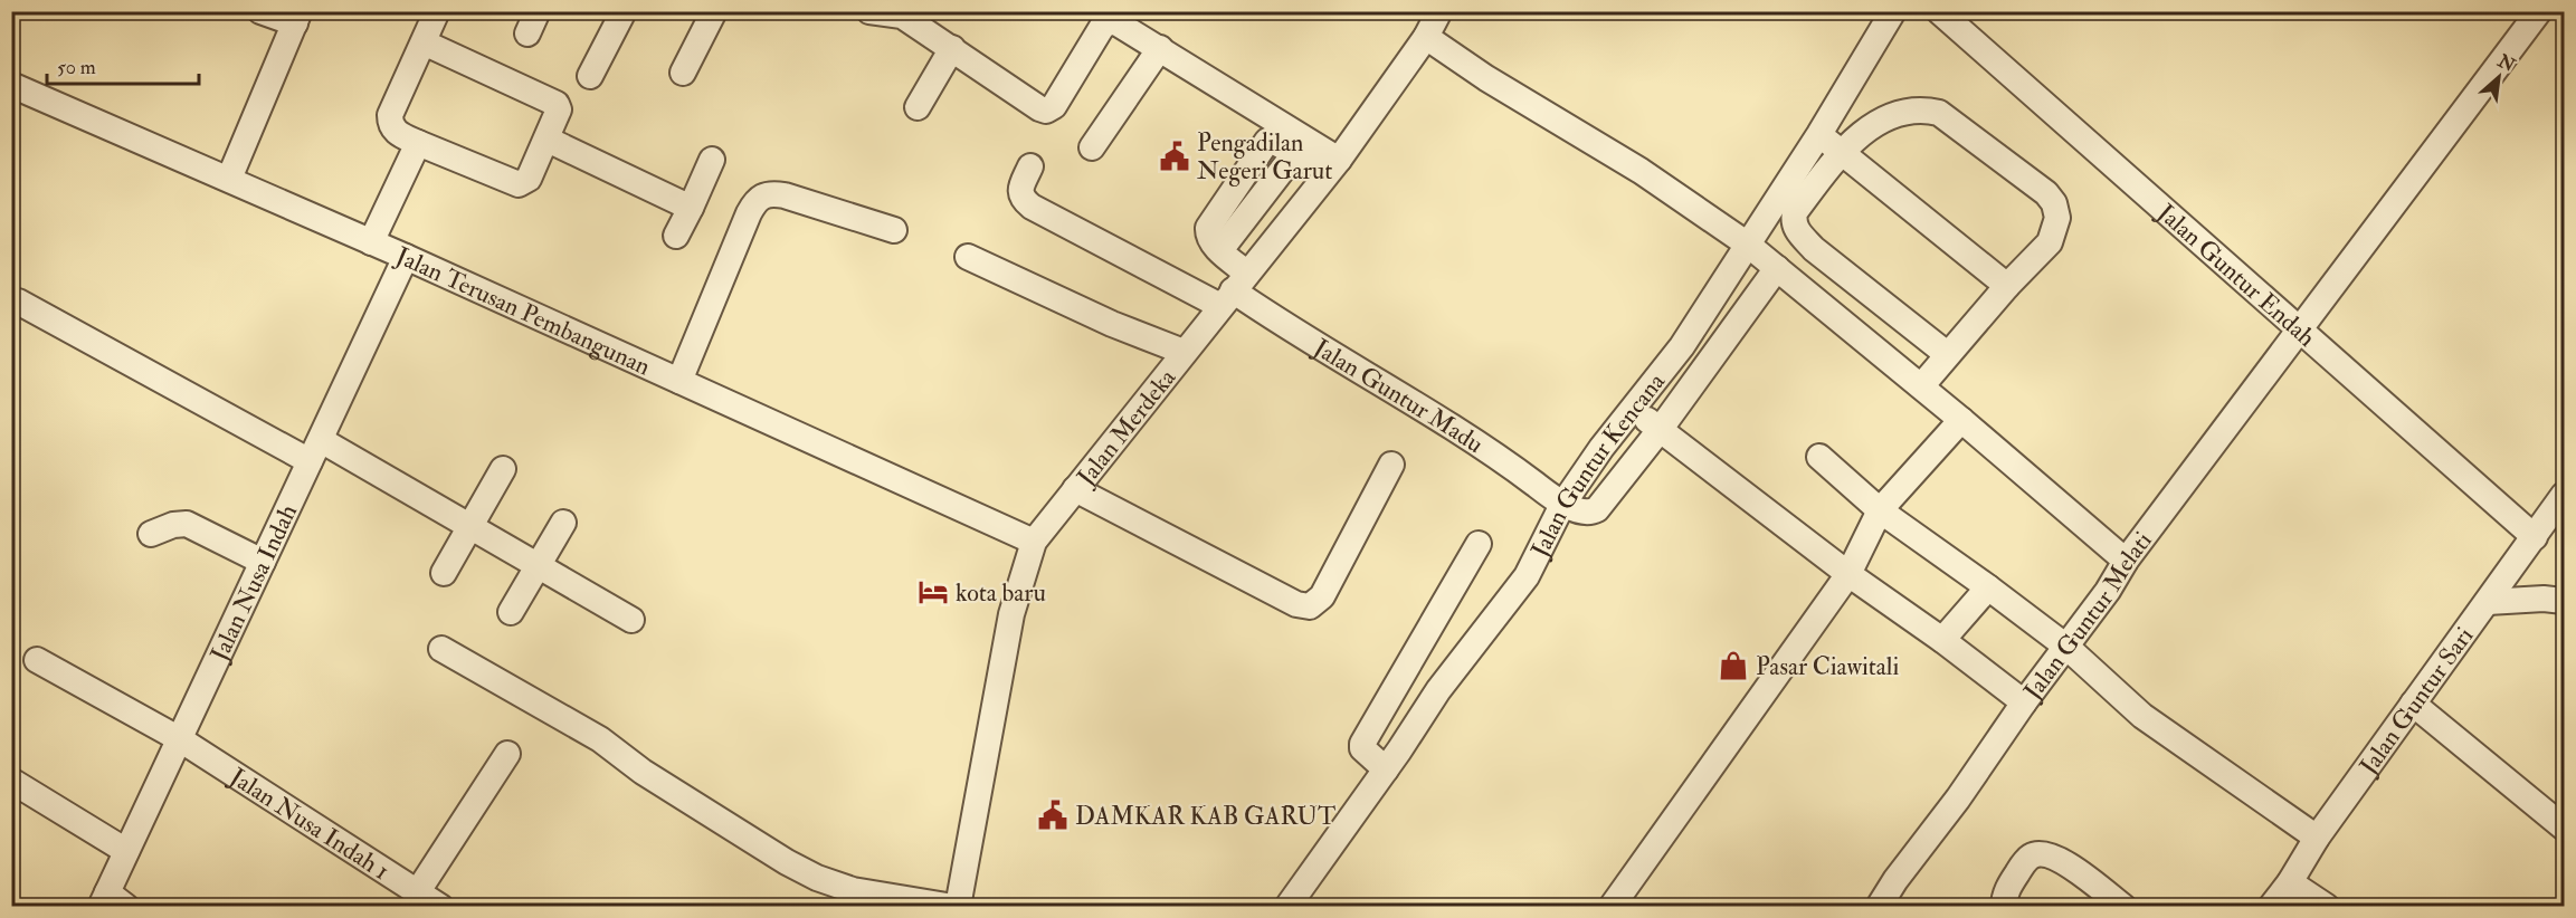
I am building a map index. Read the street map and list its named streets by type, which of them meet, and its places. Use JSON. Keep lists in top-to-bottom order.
{
  "streets": {
    "street": [
      "Jalan Guntur Endah",
      "Jalan Terusan Pembangunan",
      "Jalan Guntur Madu",
      "Jalan Merdeka",
      "Jalan Guntur Kencana",
      "Jalan Nusa Indah",
      "Jalan Guntur Melati",
      "Jalan Guntur Sari",
      "Jalan Nusa Indah 1"
    ]
  },
  "crossings": [
    ["Jalan Guntur Endah", "Jalan Guntur Melati"],
    ["Jalan Guntur Endah", "Jalan Guntur Sari"],
    ["Jalan Terusan Pembangunan", "Jalan Merdeka"],
    ["Jalan Terusan Pembangunan", "Jalan Nusa Indah"],
    ["Jalan Guntur Madu", "Jalan Merdeka"],
    ["Jalan Guntur Madu", "Jalan Guntur Kencana"],
    ["Jalan Nusa Indah", "Jalan Nusa Indah 1"]
  ],
  "places": {
    "public building": ["Pengadilan Negeri Garut", "DAMKAR KAB GARUT"],
    "hotel": ["kota baru"],
    "shop": ["Pasar Ciawitali"]
  },
  "scale_bar": "50 m",
  "north": "top right"
}
